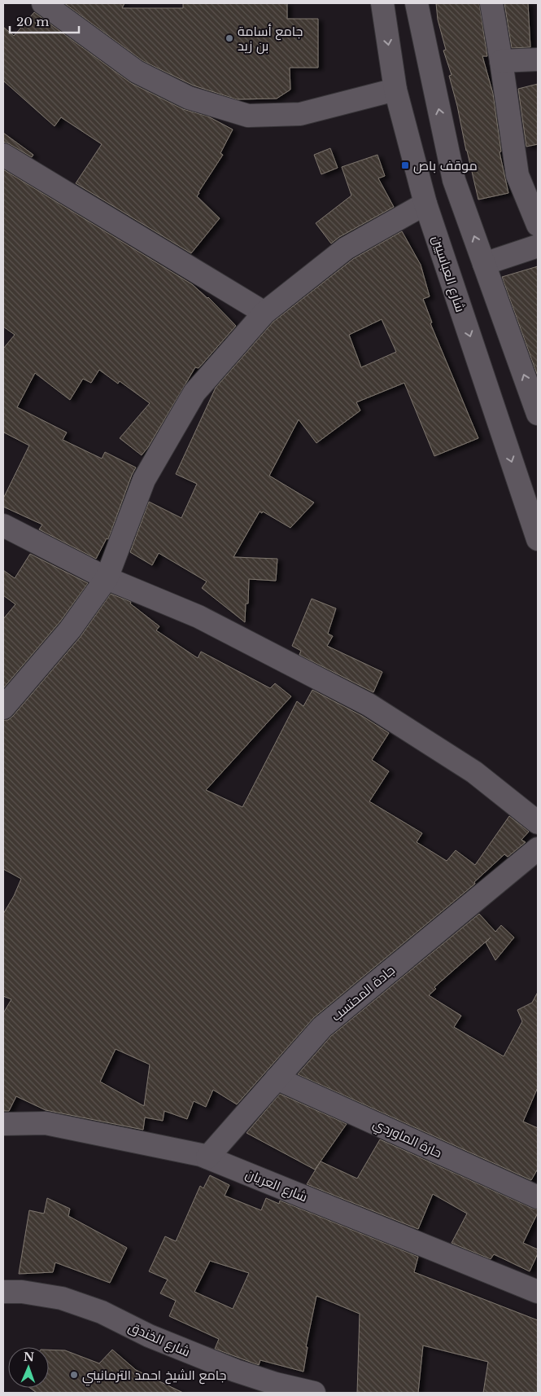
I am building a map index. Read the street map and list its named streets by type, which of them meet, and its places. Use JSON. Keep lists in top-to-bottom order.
{
  "streets": {
    "street": [
      "شارع العباسيين",
      "جادة المحتسب",
      "حارة الماوردي",
      "شارع العريان",
      "شارع الخندق"
    ]
  },
  "crossings": [
    ["جادة المحتسب", "حارة الماوردي"],
    ["جادة المحتسب", "شارع العريان"]
  ],
  "places": {
    "other": ["جامع أسامة بن زيد", "جامع الشيخ احمد الترمانيني"],
    "transit": ["موقف باص"]
  },
  "scale_bar": "20 m",
  "north": "top"
}
